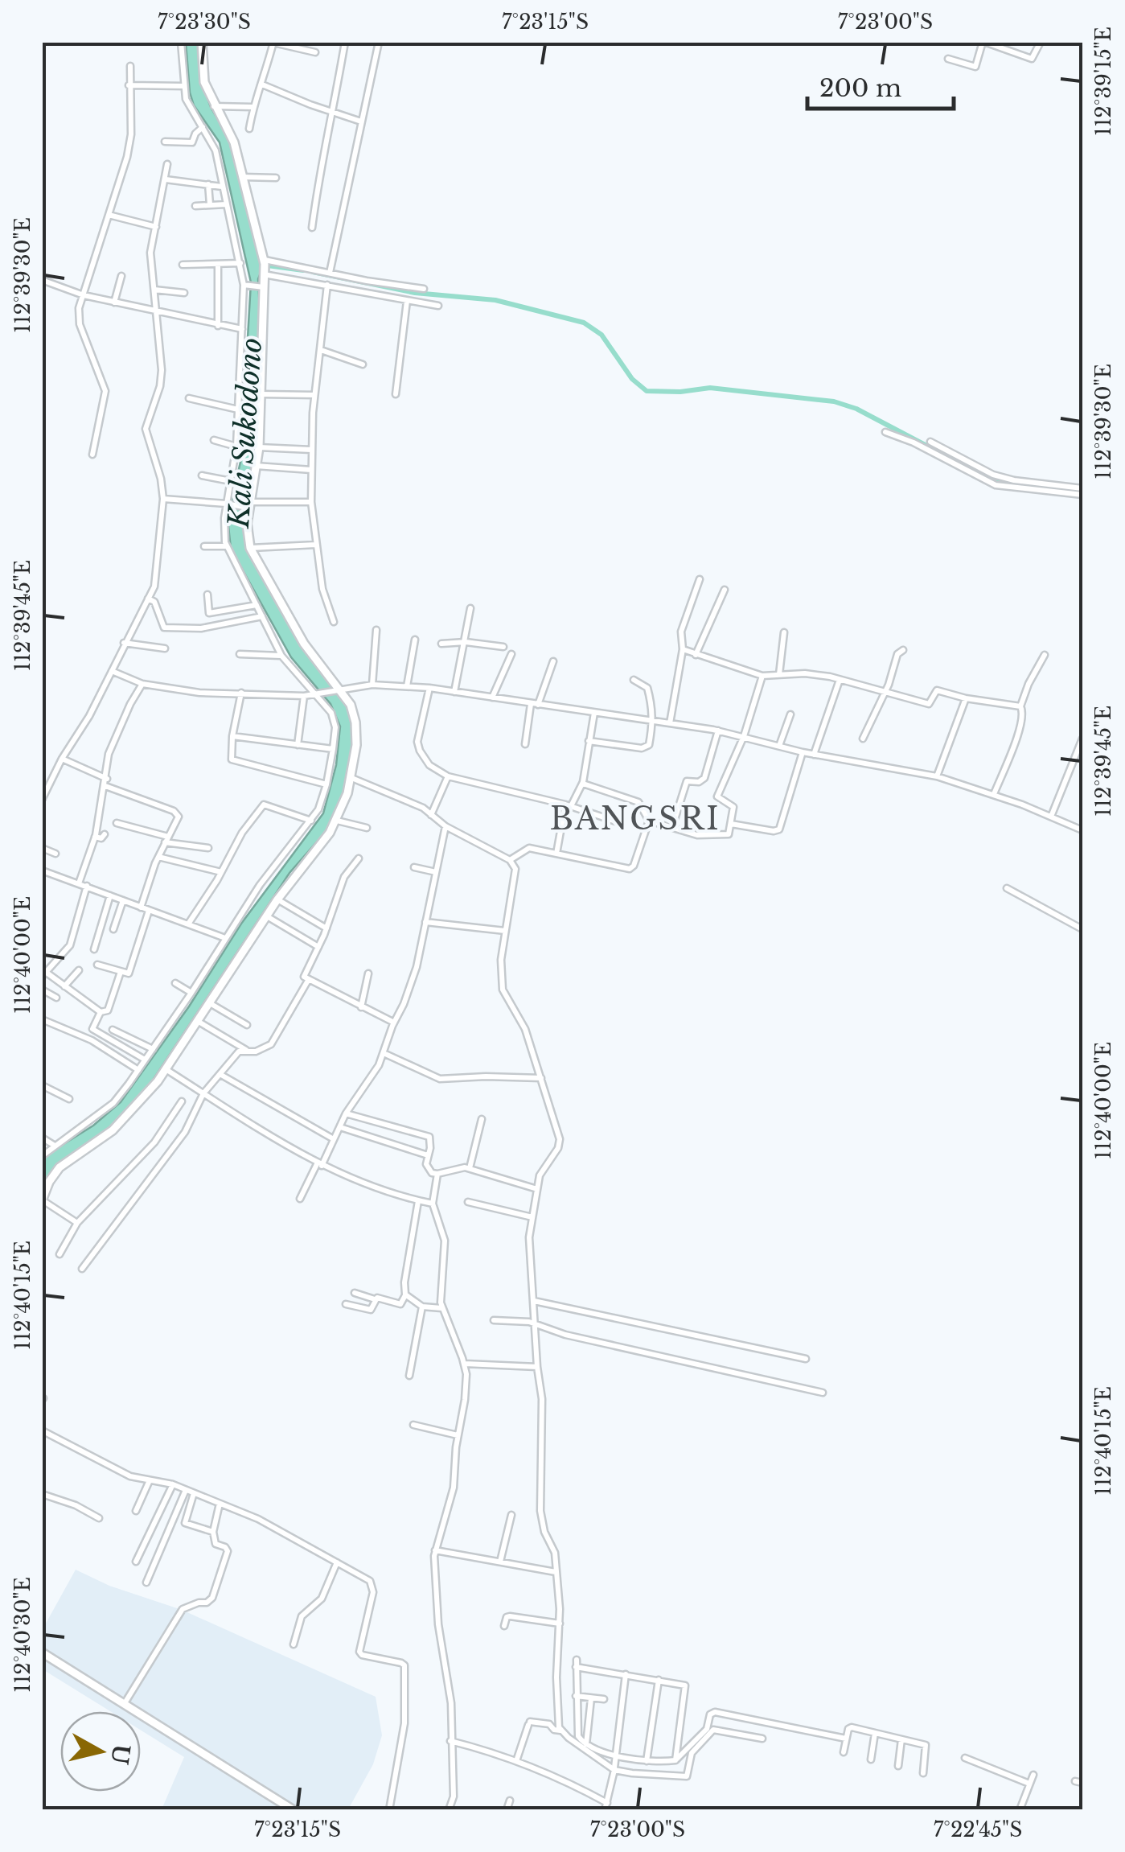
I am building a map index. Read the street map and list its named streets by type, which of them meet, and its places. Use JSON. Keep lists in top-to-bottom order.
{
  "districts": ["BANGSRI"],
  "water": ["Kali Sukodono"],
  "scale_bar": "200 m",
  "north": "right",
  "coordinates": [
    "7°23'30\"S",
    "7°23'15\"S",
    "7°23'00\"S",
    "112°39'15\"E",
    "112°39'30\"E",
    "112°39'45\"E",
    "112°40'00\"E",
    "112°40'15\"E",
    "112°40'30\"E",
    "7°22'45\"S"
  ]
}
